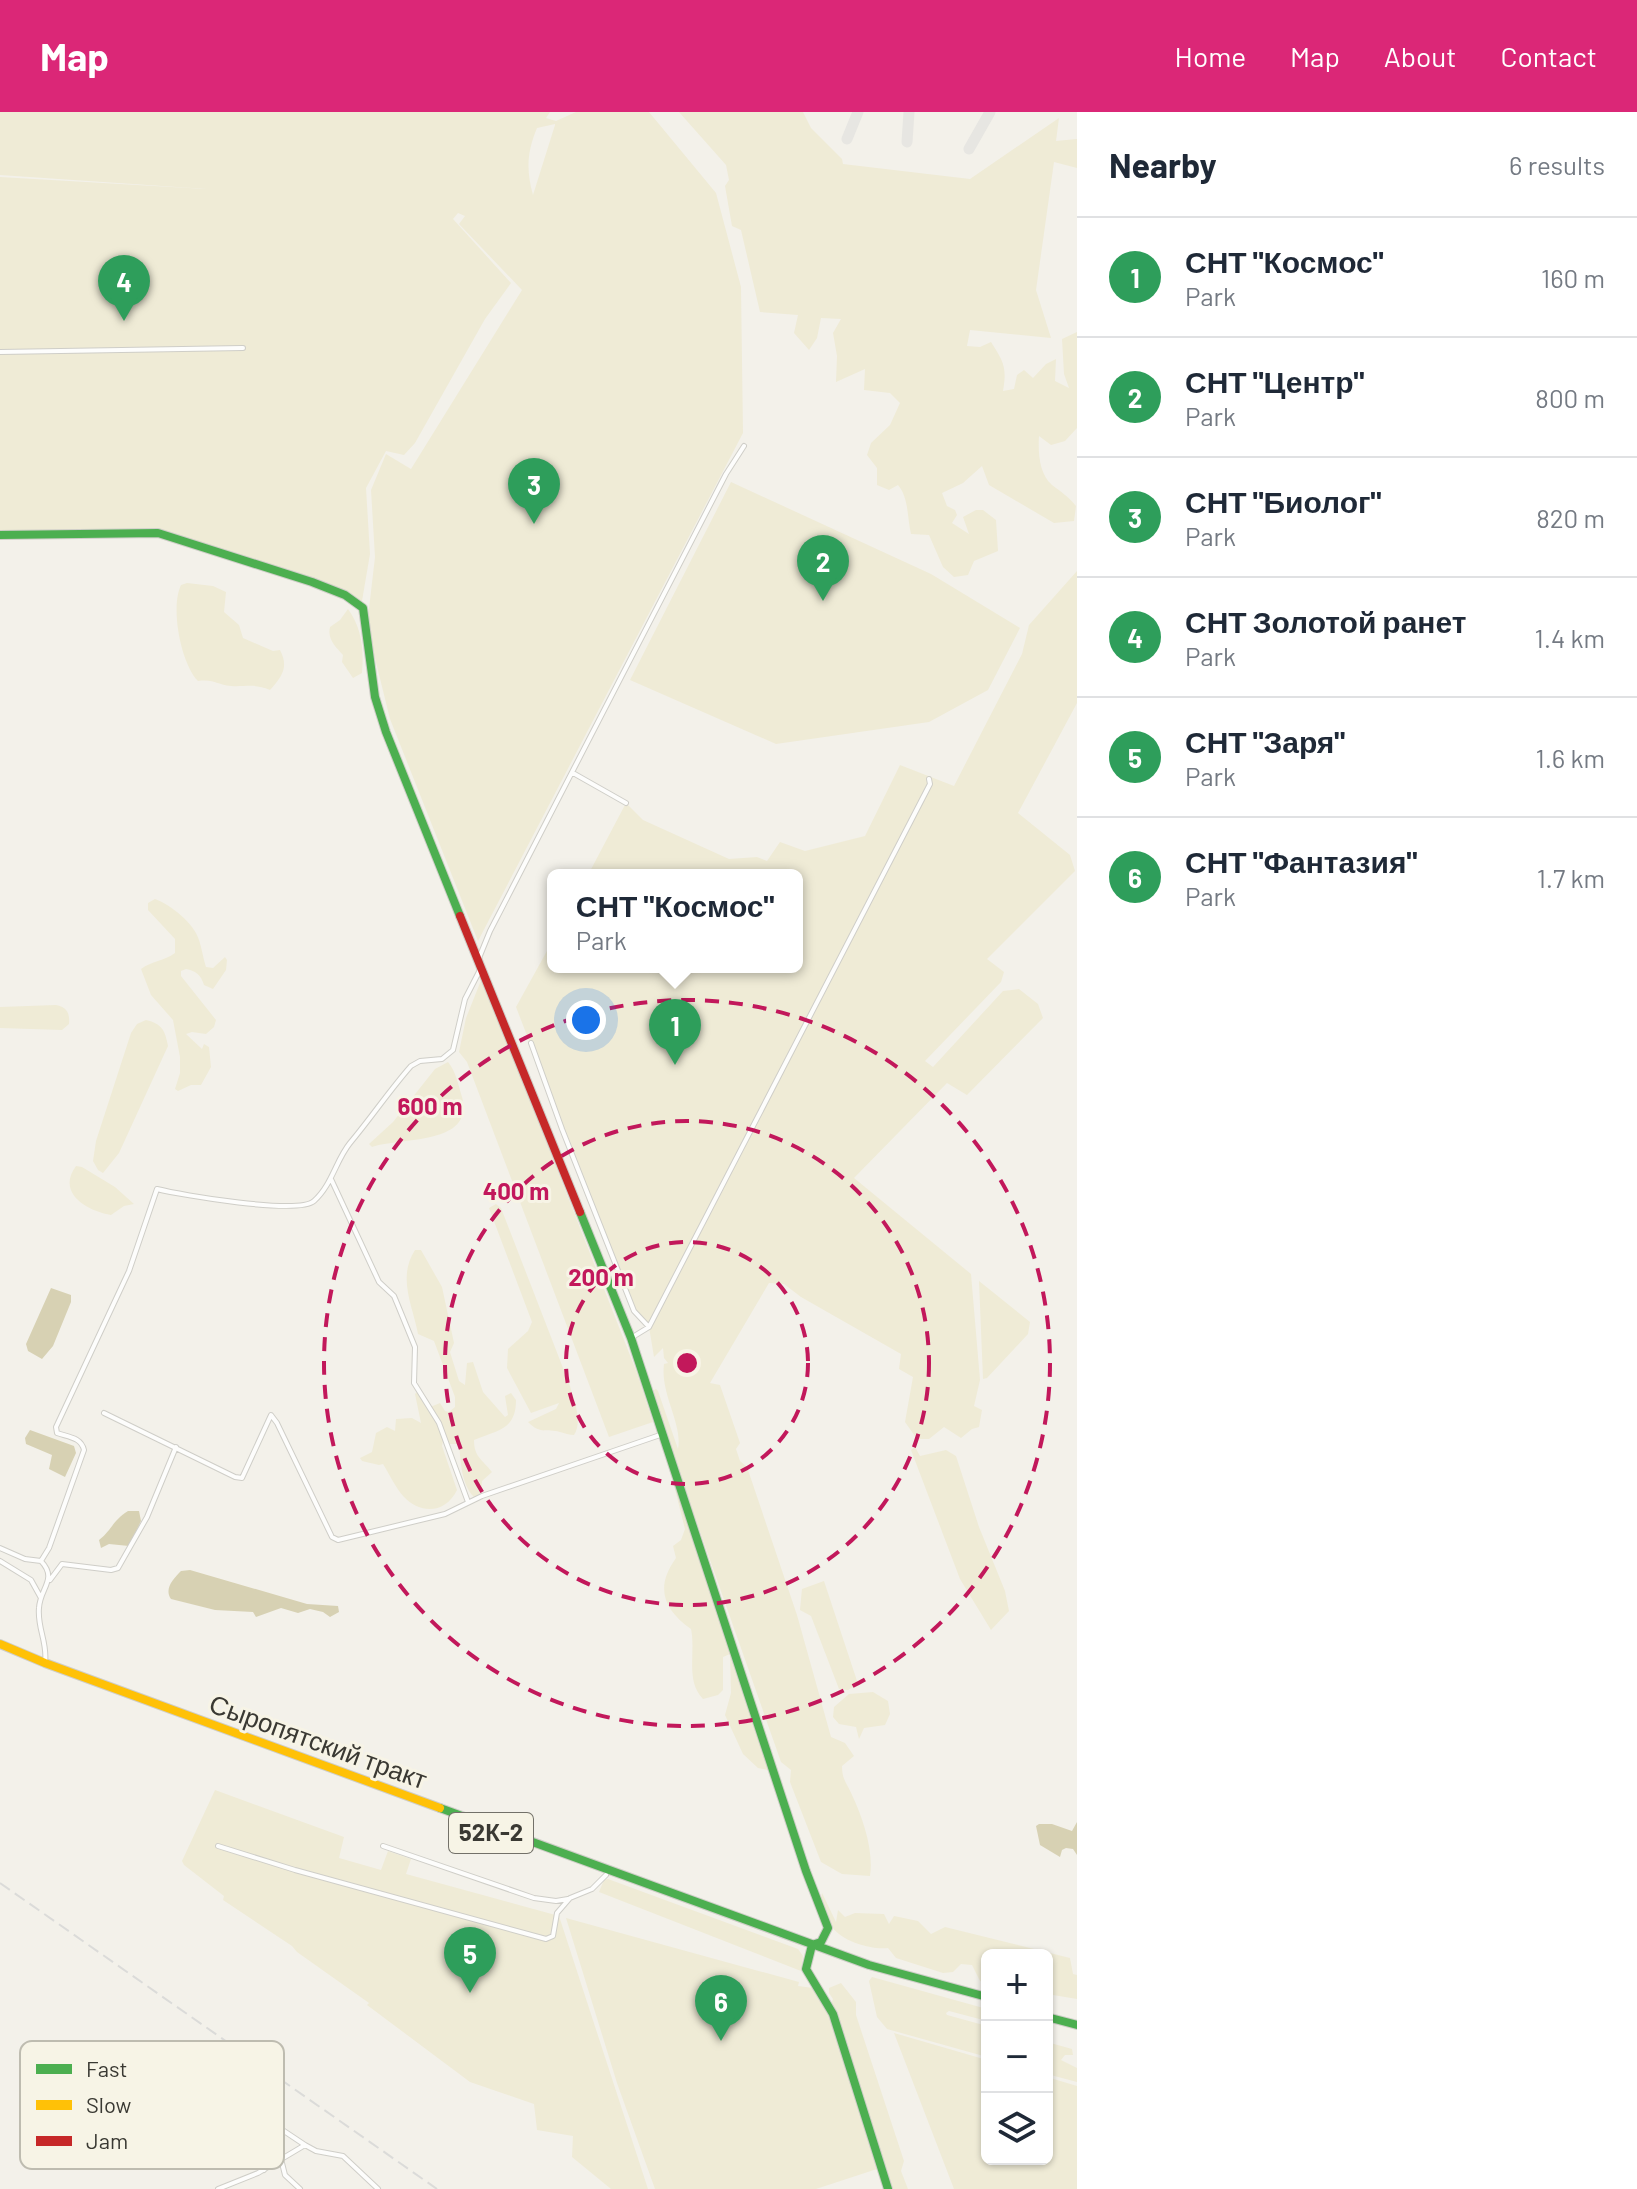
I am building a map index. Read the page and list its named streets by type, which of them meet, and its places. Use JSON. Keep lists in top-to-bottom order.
{
  "streets": {
    "street": ["Сыропятский тракт", "52К-2"]
  },
  "legend": ["Fast", "Slow", "Jam"],
  "page": {
    "header": "Map",
    "nav": [
      "Home",
      "Map",
      "About",
      "Contact"
    ],
    "heading": ["Nearby", "6 results"],
    "list": [
      {
        "mark": "1",
        "name": "СНТ \"Космос\"",
        "note": "Park",
        "value": "160 m"
      },
      {
        "mark": "2",
        "name": "СНТ \"Центр\"",
        "note": "Park",
        "value": "800 m"
      },
      {
        "mark": "3",
        "name": "СНТ \"Биолог\"",
        "note": "Park",
        "value": "820 m"
      },
      {
        "mark": "4",
        "name": "СНТ Золотой ранет",
        "note": "Park",
        "value": "1.4 km"
      },
      {
        "mark": "5",
        "name": "СНТ \"Заря\"",
        "note": "Park",
        "value": "1.6 km"
      },
      {
        "mark": "6",
        "name": "СНТ \"Фантазия\"",
        "note": "Park",
        "value": "1.7 km"
      }
    ],
    "pins": [
      "4",
      "3",
      "2",
      "1",
      "5",
      "6"
    ],
    "popup": ["СНТ \"Космос\"", "Park"],
    "map_buttons": ["+", "−"]
  },
  "rings": ["600 m", "400 m", "200 m"]
}
